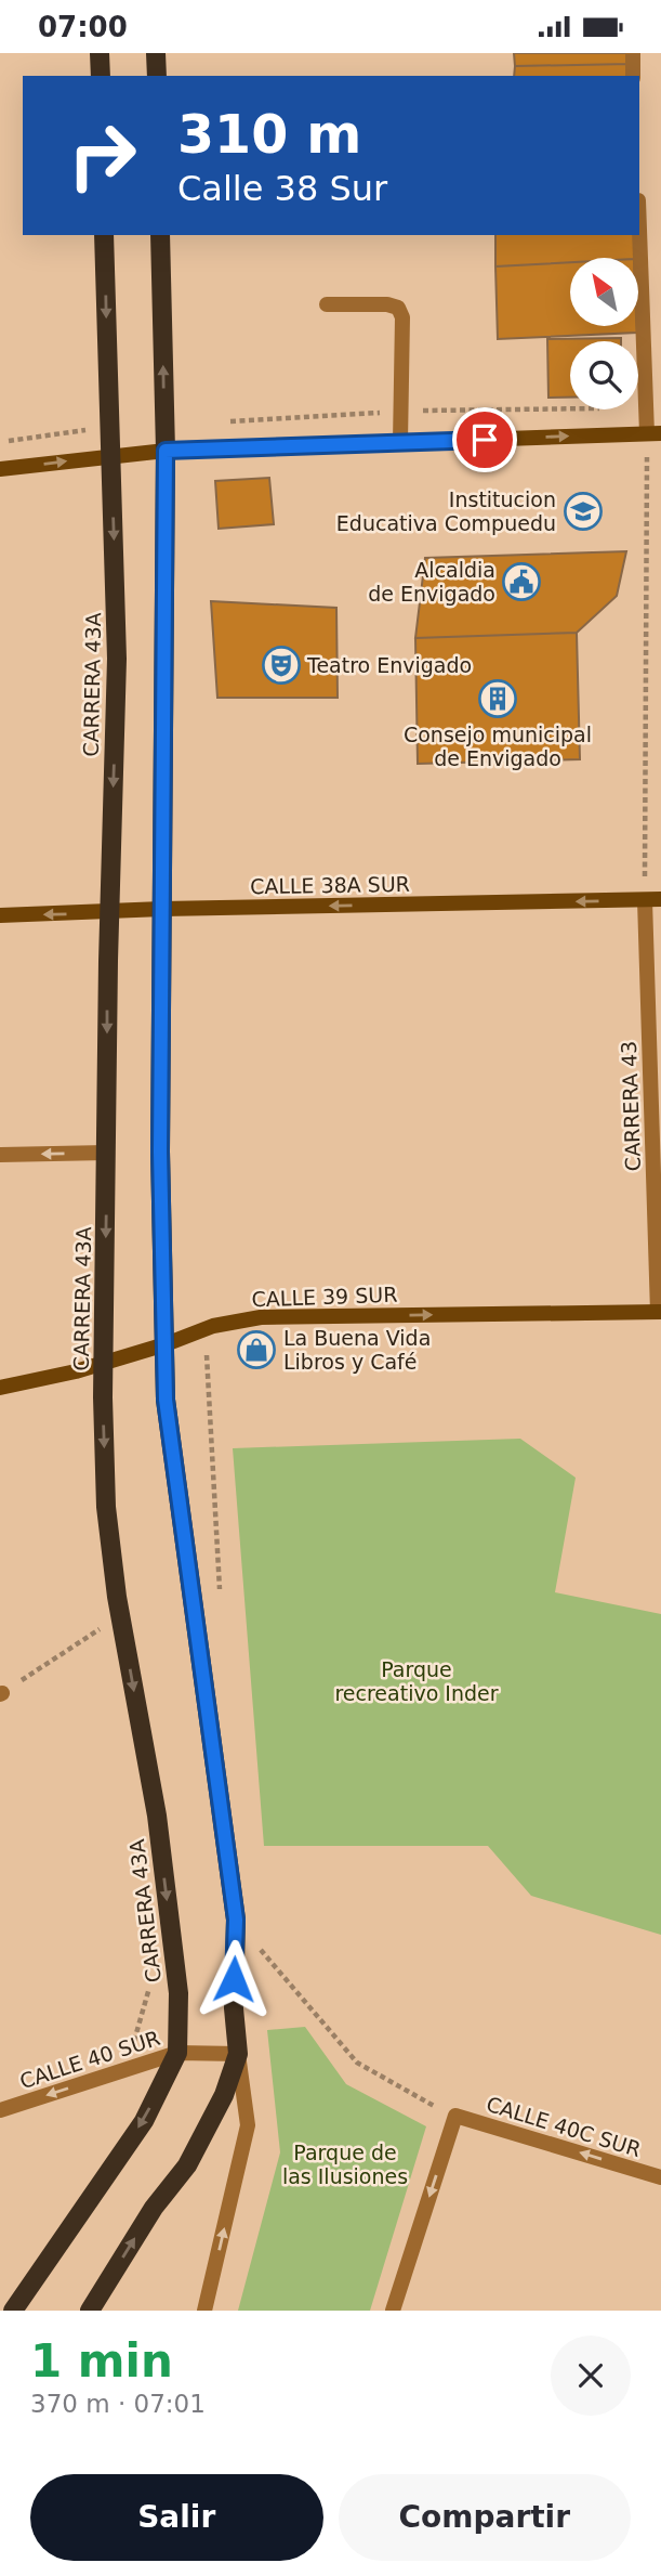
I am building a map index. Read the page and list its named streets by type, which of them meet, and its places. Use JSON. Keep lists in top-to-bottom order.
{
  "streets": {
    "main road": ["CARRERA 43A"],
    "street": [
      "CALLE 38A SUR",
      "CARRERA 43",
      "CALLE 39 SUR",
      "CALLE 40 SUR",
      "CALLE 40C SUR"
    ]
  },
  "crossings": [
    ["CARRERA 43A", "CALLE 38A SUR"],
    ["CARRERA 43A", "CALLE 39 SUR"],
    ["CARRERA 43A", "CALLE 40 SUR"],
    ["CALLE 38A SUR", "CARRERA 43"],
    ["CARRERA 43", "CALLE 39 SUR"]
  ],
  "one_way": [
    "CALLE 38A SUR",
    "CALLE 39 SUR",
    "CALLE 40 SUR",
    "CALLE 40C SUR"
  ],
  "parks": ["Parque recreativo Inder", "Parque de las Ilusiones"],
  "places": {
    "school or university": ["Institucion Educativa Compuedu"],
    "public building": ["Alcaldia de Envigado"],
    "theatre": ["Teatro Envigado"],
    "building": ["Consejo municipal de Envigado"],
    "shop": ["La Buena Vida Libros y Café"]
  },
  "north": "top left",
  "page": {
    "status": "07:00",
    "turn": ["310 m", "Calle 38 Sur"],
    "heading": ["1 min", "370 m · 07:01"],
    "buttons": ["Salir", "Compartir"]
  }
}
